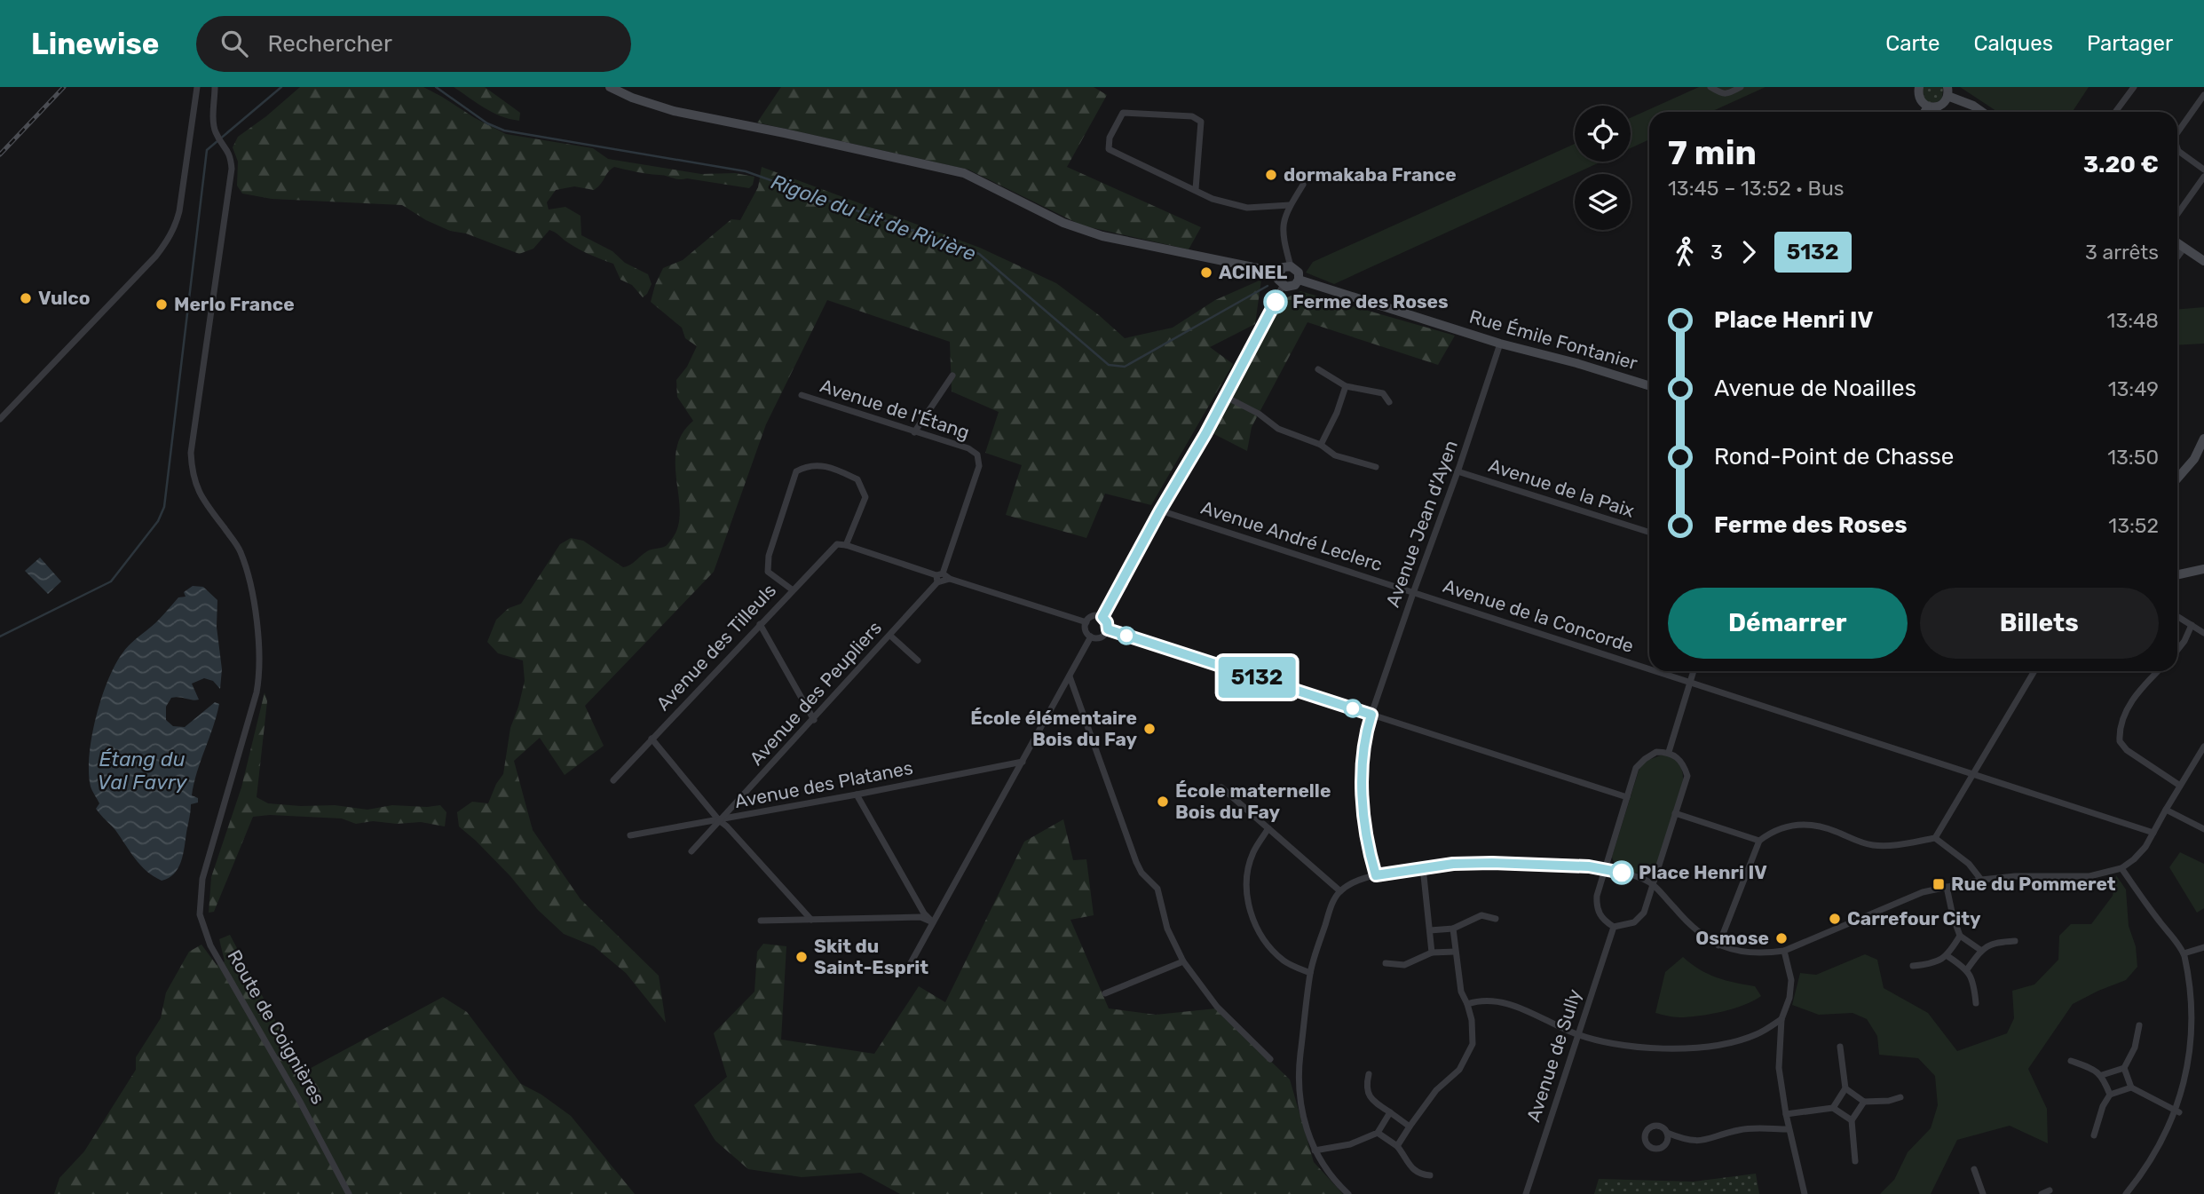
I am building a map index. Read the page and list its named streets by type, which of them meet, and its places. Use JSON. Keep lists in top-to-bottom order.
{
  "streets": {
    "street": [
      "Rue Émile Fontanier",
      "Avenue de l'Étang",
      "Avenue de la Paix",
      "Avenue Jean d'Ayen",
      "Avenue André Leclerc",
      "Avenue de la Concorde",
      "Avenue des Tilleuls",
      "Avenue des Peupliers",
      "Avenue des Platanes",
      "Route de Coignières",
      "Avenue de Sully"
    ]
  },
  "crossings": [
    ["Rue Émile Fontanier", "Avenue Jean d'Ayen"],
    ["Avenue de l'Étang", "Avenue des Peupliers"],
    ["Avenue de la Paix", "Avenue Jean d'Ayen"],
    ["Avenue Jean d'Ayen", "Avenue André Leclerc"],
    ["Avenue Jean d'Ayen", "Avenue de la Concorde"],
    ["Avenue André Leclerc", "Avenue de la Concorde"],
    ["Avenue des Peupliers", "Avenue des Platanes"]
  ],
  "water": ["Rigole du Lit de Rivière", "Étang du Val Favry"],
  "places": {
    "other": [
      "dormakaba France",
      "ACINEL",
      "Vulco",
      "Ferme des Roses",
      "Merlo France",
      "École élémentaire Bois du Fay",
      "École maternelle Bois du Fay",
      "Place Henri IV",
      "Carrefour City",
      "Osmose",
      "Skit du Saint-Esprit"
    ],
    "transit": ["Rue du Pommeret"]
  },
  "lines": ["bus line 5132"],
  "page": {
    "header": "Linewise",
    "search": "Rechercher",
    "nav": ["Carte", "Calques", "Partager"],
    "on_map": "5132",
    "heading": ["7 min", "13:45 – 13:52 · Bus", "3.20 €"],
    "legs": ["3", "5132", "3 arrêts"],
    "list": [
      {
        "name": "Place Henri IV",
        "value": "13:48"
      },
      {
        "name": "Avenue de Noailles",
        "value": "13:49"
      },
      {
        "name": "Rond-Point de Chasse",
        "value": "13:50"
      },
      {
        "name": "Ferme des Roses",
        "value": "13:52"
      }
    ],
    "buttons": ["Démarrer", "Billets"]
  }
}
